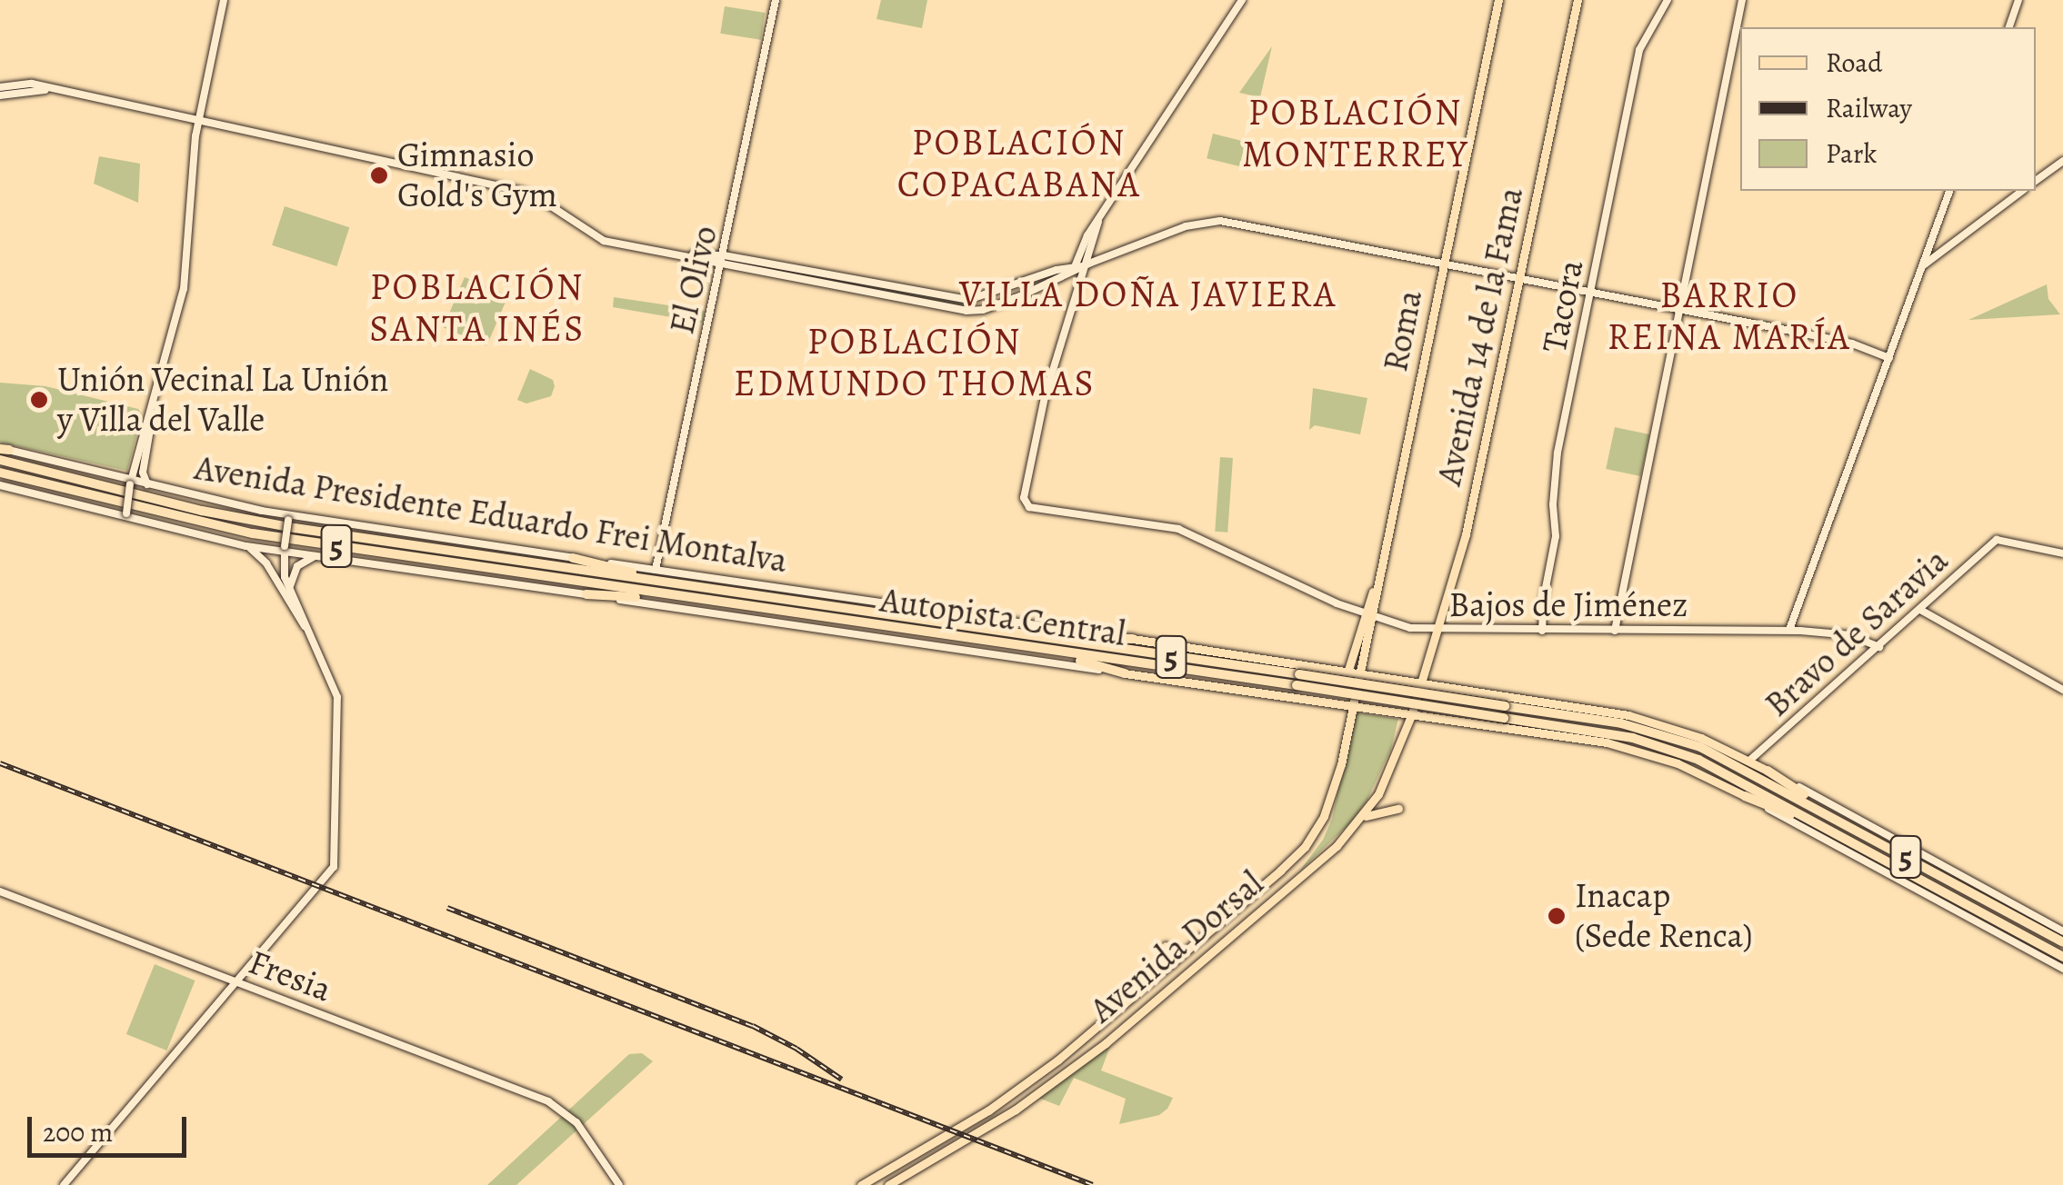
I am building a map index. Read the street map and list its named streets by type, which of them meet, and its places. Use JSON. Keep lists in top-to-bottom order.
{
  "streets": {
    "highway": ["5", "Autopista Central"],
    "main road": [
      "Roma",
      "Avenida 14 de la Fama",
      "Avenida Presidente Eduardo Frei Montalva",
      "Avenida Dorsal"
    ],
    "street": [
      "El Olivo",
      "Tacora",
      "Bajos de Jiménez",
      "Bravo de Saravia",
      "Fresia"
    ]
  },
  "crossings": [
    ["El Olivo", "Avenida Presidente Eduardo Frei Montalva"],
    ["Tacora", "Bajos de Jiménez"],
    ["Roma", "Avenida Presidente Eduardo Frei Montalva"],
    ["Roma", "Bajos de Jiménez"],
    ["Roma", "Avenida Dorsal"],
    ["Avenida 14 de la Fama", "Avenida Presidente Eduardo Frei Montalva"],
    ["Avenida 14 de la Fama", "Bajos de Jiménez"],
    ["Avenida 14 de la Fama", "Avenida Dorsal"],
    ["Avenida Presidente Eduardo Frei Montalva", "Bravo de Saravia"],
    ["Avenida Presidente Eduardo Frei Montalva", "Avenida Dorsal"],
    ["Bajos de Jiménez", "Bravo de Saravia"]
  ],
  "districts": [
    "POBLACIÓN MONTERREY",
    "POBLACIÓN COPACABANA",
    "POBLACIÓN SANTA INÉS",
    "VILLA DOÑA JAVIERA",
    "BARRIO REINA MARÍA",
    "POBLACIÓN EDMUNDO THOMAS"
  ],
  "places": ["Gimnasio Gold's Gym", "Unión Vecinal La Unión y Villa del Valle", "Inacap (Sede Renca)"],
  "legend": ["Road", "Railway", "Park"],
  "scale_bar": "200 m"
}
